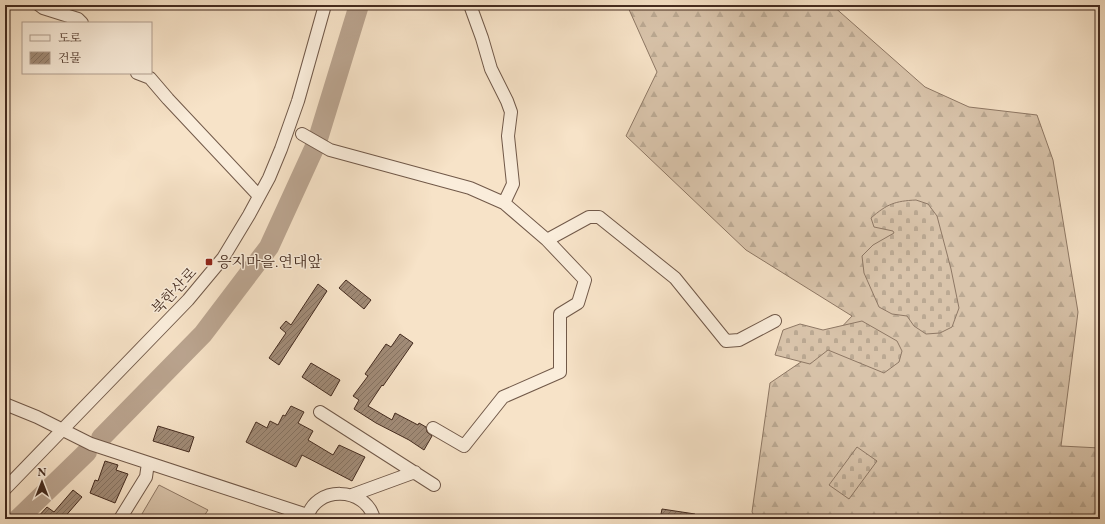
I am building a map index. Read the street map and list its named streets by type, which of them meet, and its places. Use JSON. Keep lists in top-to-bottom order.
{
  "streets": {
    "street": ["북한산로"]
  },
  "places": {
    "transit": ["응지마을.연대앞"]
  },
  "legend": ["도로", "건물"],
  "north": "top"
}
